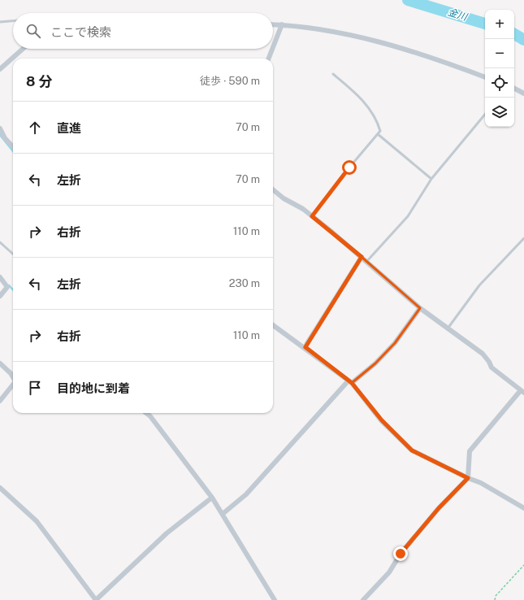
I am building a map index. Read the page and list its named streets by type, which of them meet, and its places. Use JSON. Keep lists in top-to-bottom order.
{
  "water": ["金川"],
  "page": {
    "map_buttons": ["+", "−"],
    "search": "ここで検索",
    "heading": ["8 分", "徒歩 · 590 m"],
    "list": [
      ["直進", "70 m"],
      ["左折", "70 m"],
      ["右折", "110 m"],
      ["左折", "230 m"],
      ["右折", "110 m"],
      "目的地に到着"
    ]
  }
}
